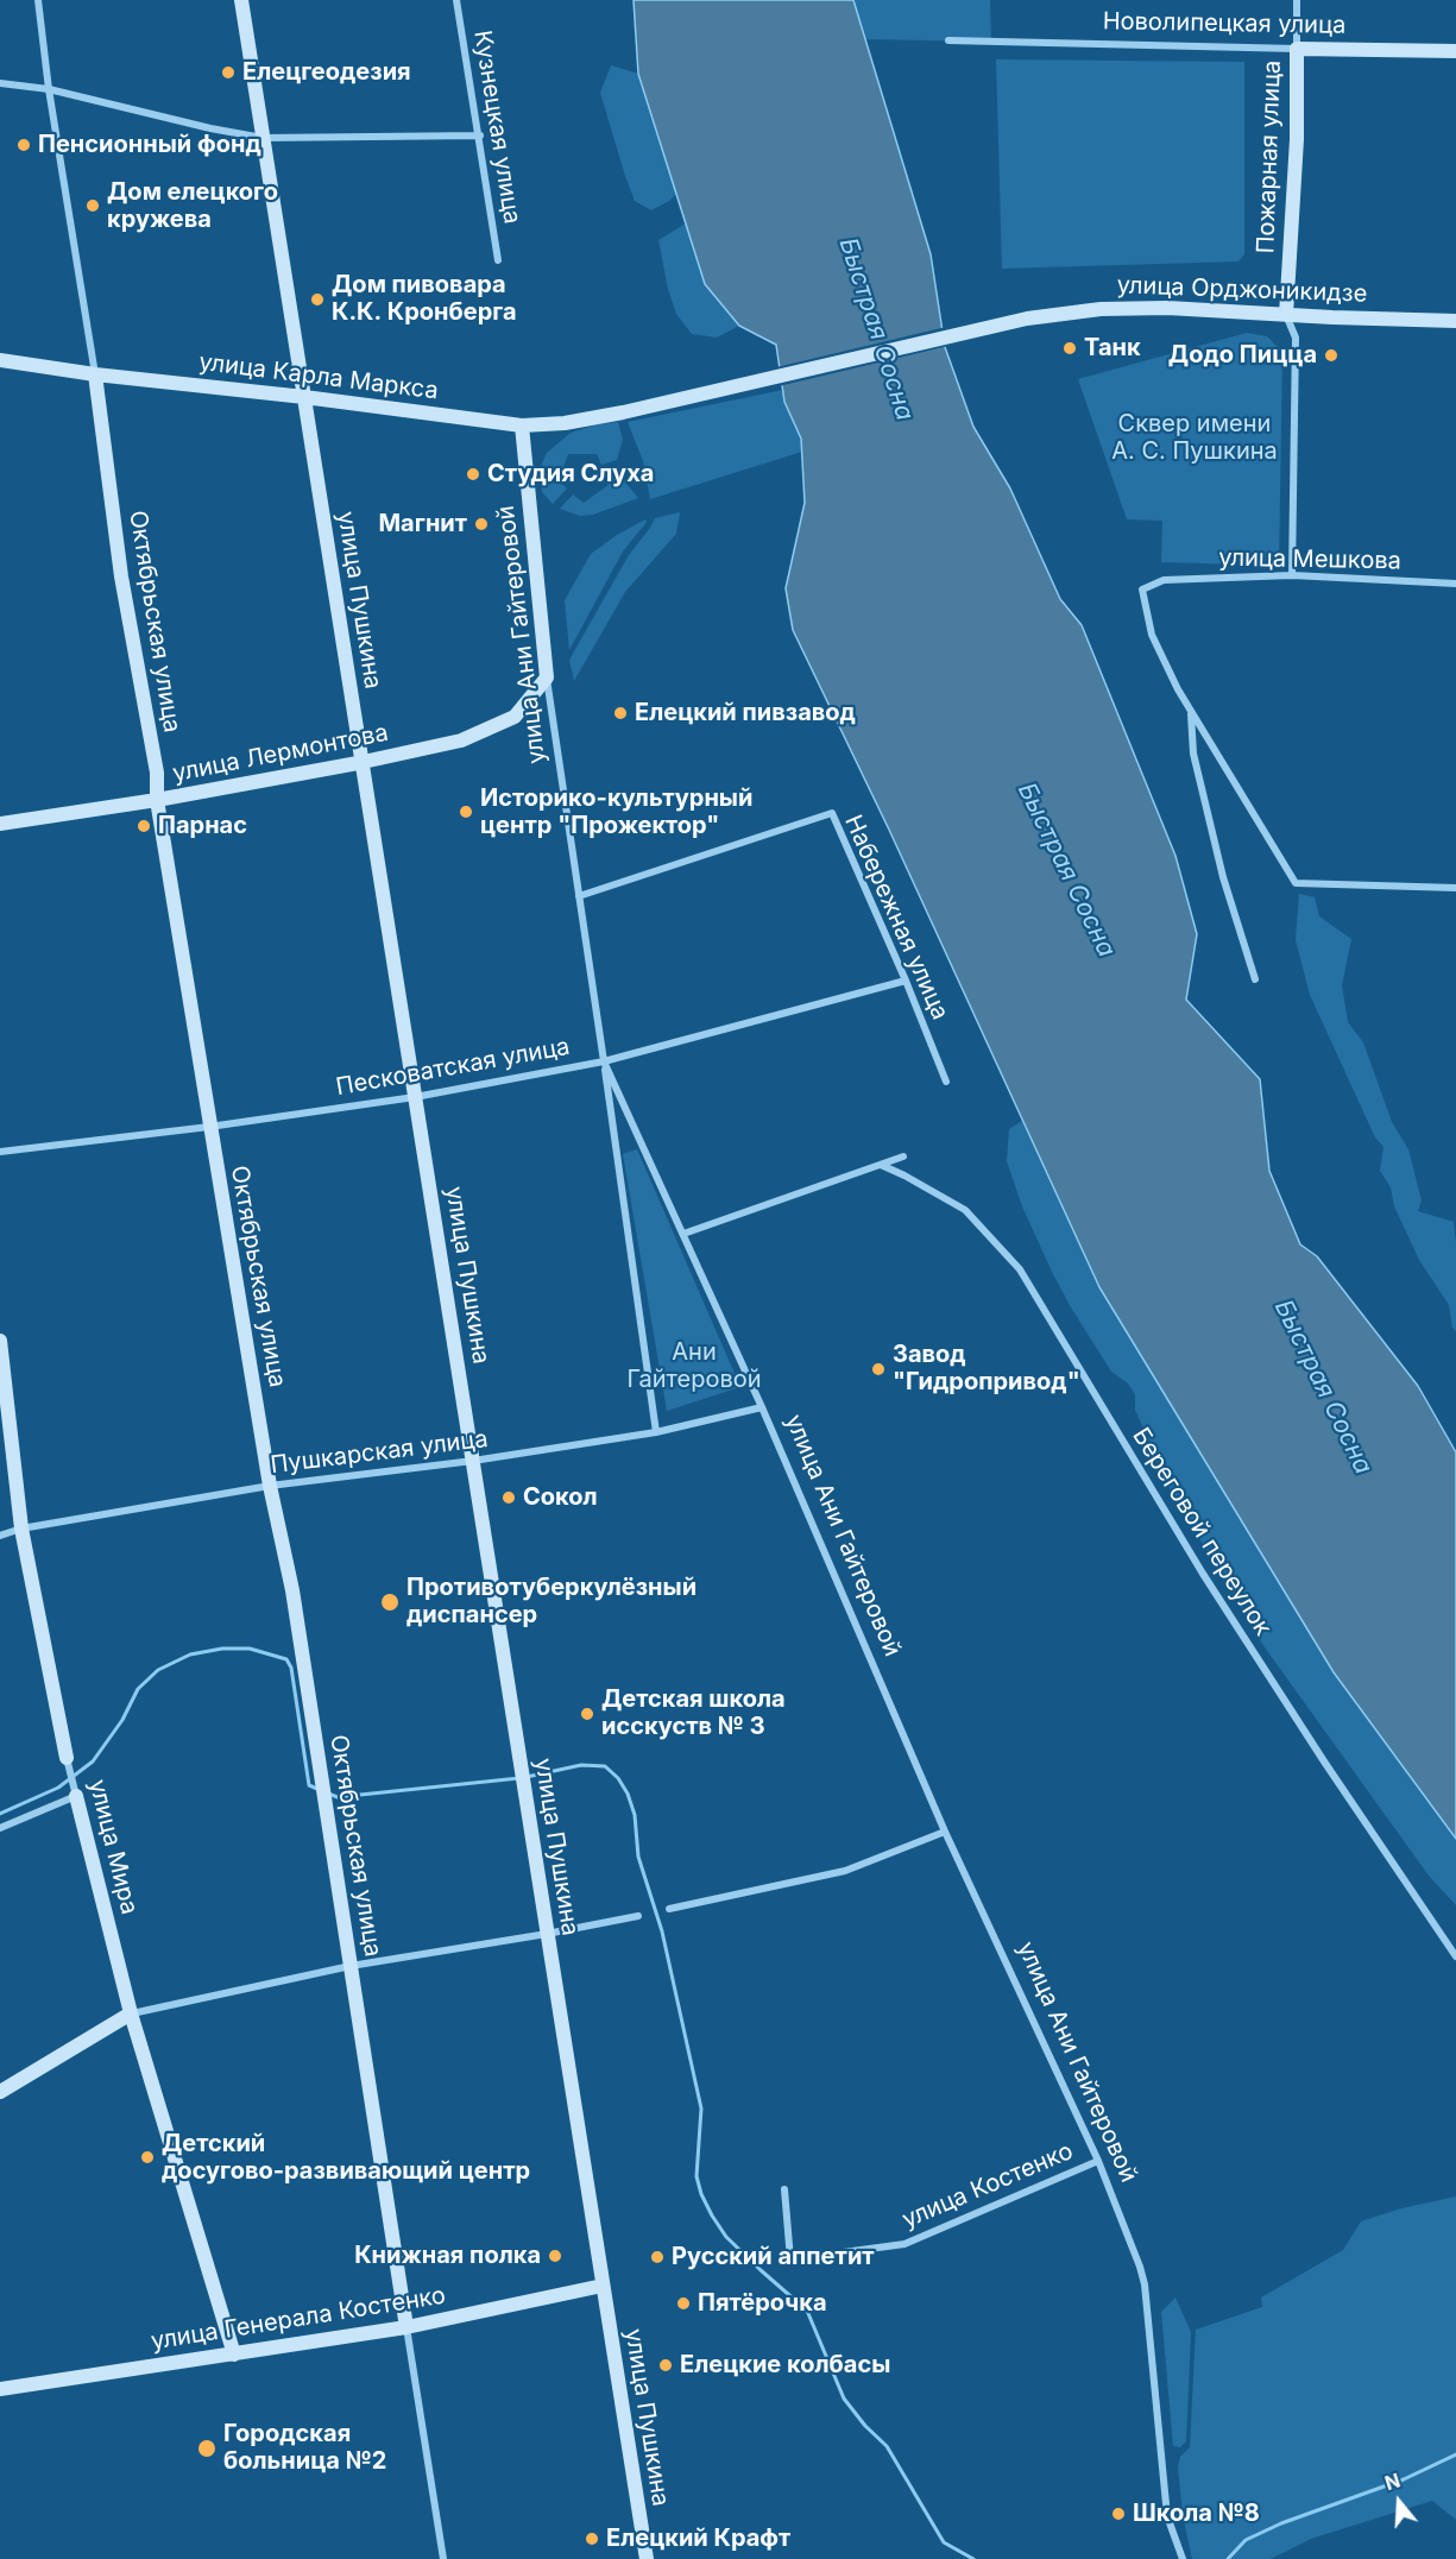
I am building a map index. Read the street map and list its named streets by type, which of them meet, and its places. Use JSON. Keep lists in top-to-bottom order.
{
  "streets": {
    "street": [
      "Новолипецкая улица",
      "Кузнецкая улица",
      "Пожарная улица",
      "улица Орджоникидзе",
      "улица Карла Маркса",
      "улица Мешкова",
      "улица Пушкина",
      "Октябрьская улица",
      "улица Ани Гайтеровой",
      "улица Лермонтова",
      "Набережная улица",
      "Песковатская улица",
      "Пушкарская улица",
      "Береговой переулок",
      "улица Мира",
      "улица Костенко",
      "улица Генерала Костенко"
    ]
  },
  "crossings": [
    ["Новолипецкая улица", "Пожарная улица"],
    ["Пожарная улица", "улица Орджоникидзе"],
    ["улица Орджоникидзе", "улица Карла Маркса"],
    ["улица Карла Маркса", "улица Пушкина"],
    ["улица Карла Маркса", "Октябрьская улица"],
    ["улица Карла Маркса", "улица Ани Гайтеровой"],
    ["улица Пушкина", "улица Лермонтова"],
    ["улица Пушкина", "Песковатская улица"],
    ["улица Пушкина", "Пушкарская улица"],
    ["улица Пушкина", "улица Генерала Костенко"],
    ["Октябрьская улица", "улица Лермонтова"],
    ["Октябрьская улица", "Песковатская улица"],
    ["Октябрьская улица", "Пушкарская улица"],
    ["Октябрьская улица", "улица Генерала Костенко"],
    ["улица Ани Гайтеровой", "улица Лермонтова"],
    ["улица Ани Гайтеровой", "Набережная улица"],
    ["улица Ани Гайтеровой", "Песковатская улица"],
    ["улица Ани Гайтеровой", "Пушкарская улица"],
    ["улица Ани Гайтеровой", "улица Костенко"],
    ["Набережная улица", "Песковатская улица"],
    ["Пушкарская улица", "улица Мира"],
    ["улица Мира", "улица Генерала Костенко"]
  ],
  "water": ["Быстрая Сосна"],
  "parks": ["Сквер имени А. С. Пушкина", "Ани Гайтеровой"],
  "places": [
    "Елецгеодезия",
    "Пенсионный фонд",
    "Дом елецкого кружева",
    "Дом пивовара К.К. Кронберга",
    "Танк",
    "Додо Пицца",
    "Студия Слуха",
    "Магнит",
    "Елецкий пивзавод",
    "Историко-культурный центр \"Прожектор\"",
    "Парнас",
    "Завод \"Гидропривод\"",
    "Сокол",
    "Противотуберкулёзный диспансер",
    "Детская школа исскуств № 3",
    "Детский досугово-развивающий центр",
    "Книжная полка",
    "Русский аппетит",
    "Пятёрочка",
    "Елецкие колбасы",
    "Городская больница №2",
    "Школа №8",
    "Елецкий Крафт"
  ],
  "north": "top"
}
